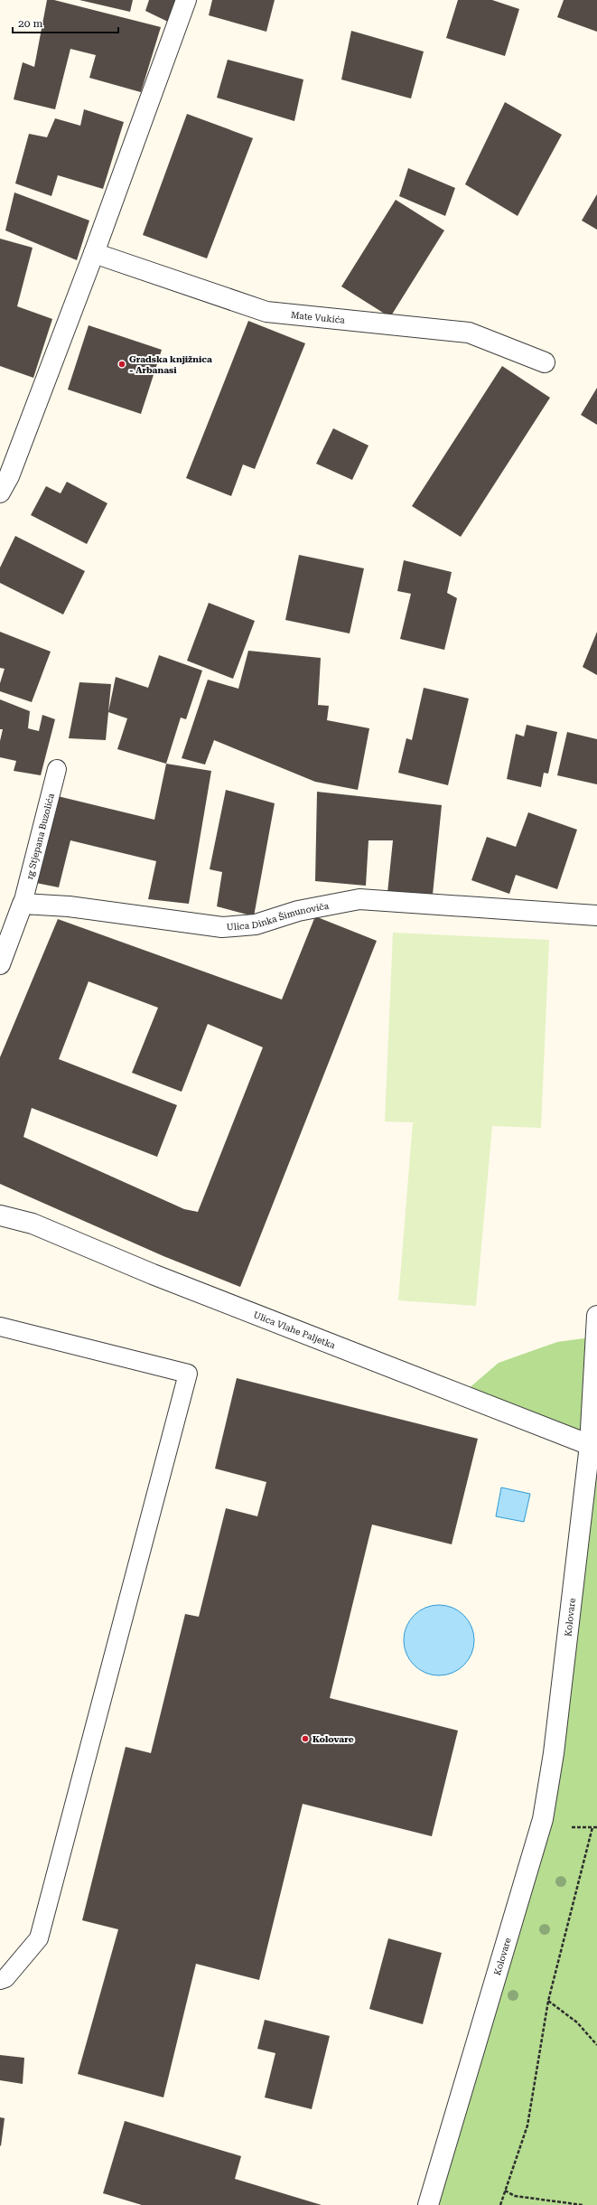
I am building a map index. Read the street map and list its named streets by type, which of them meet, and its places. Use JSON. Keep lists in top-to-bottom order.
{
  "streets": {
    "street": [
      "Mate Vukića",
      "Ulica Dinka Šimunoviča",
      "Ulica Vlahe Paljetka",
      "Kolovare"
    ],
    "lane": ["rg Stjepana Buzolića"]
  },
  "crossings": [
    ["rg Stjepana Buzolića", "Ulica Dinka Šimunoviča"],
    ["Ulica Vlahe Paljetka", "Kolovare"]
  ],
  "places": ["Gradska knjižnica - Arbanasi", "Kolovare"],
  "scale_bar": "20 m"
}
